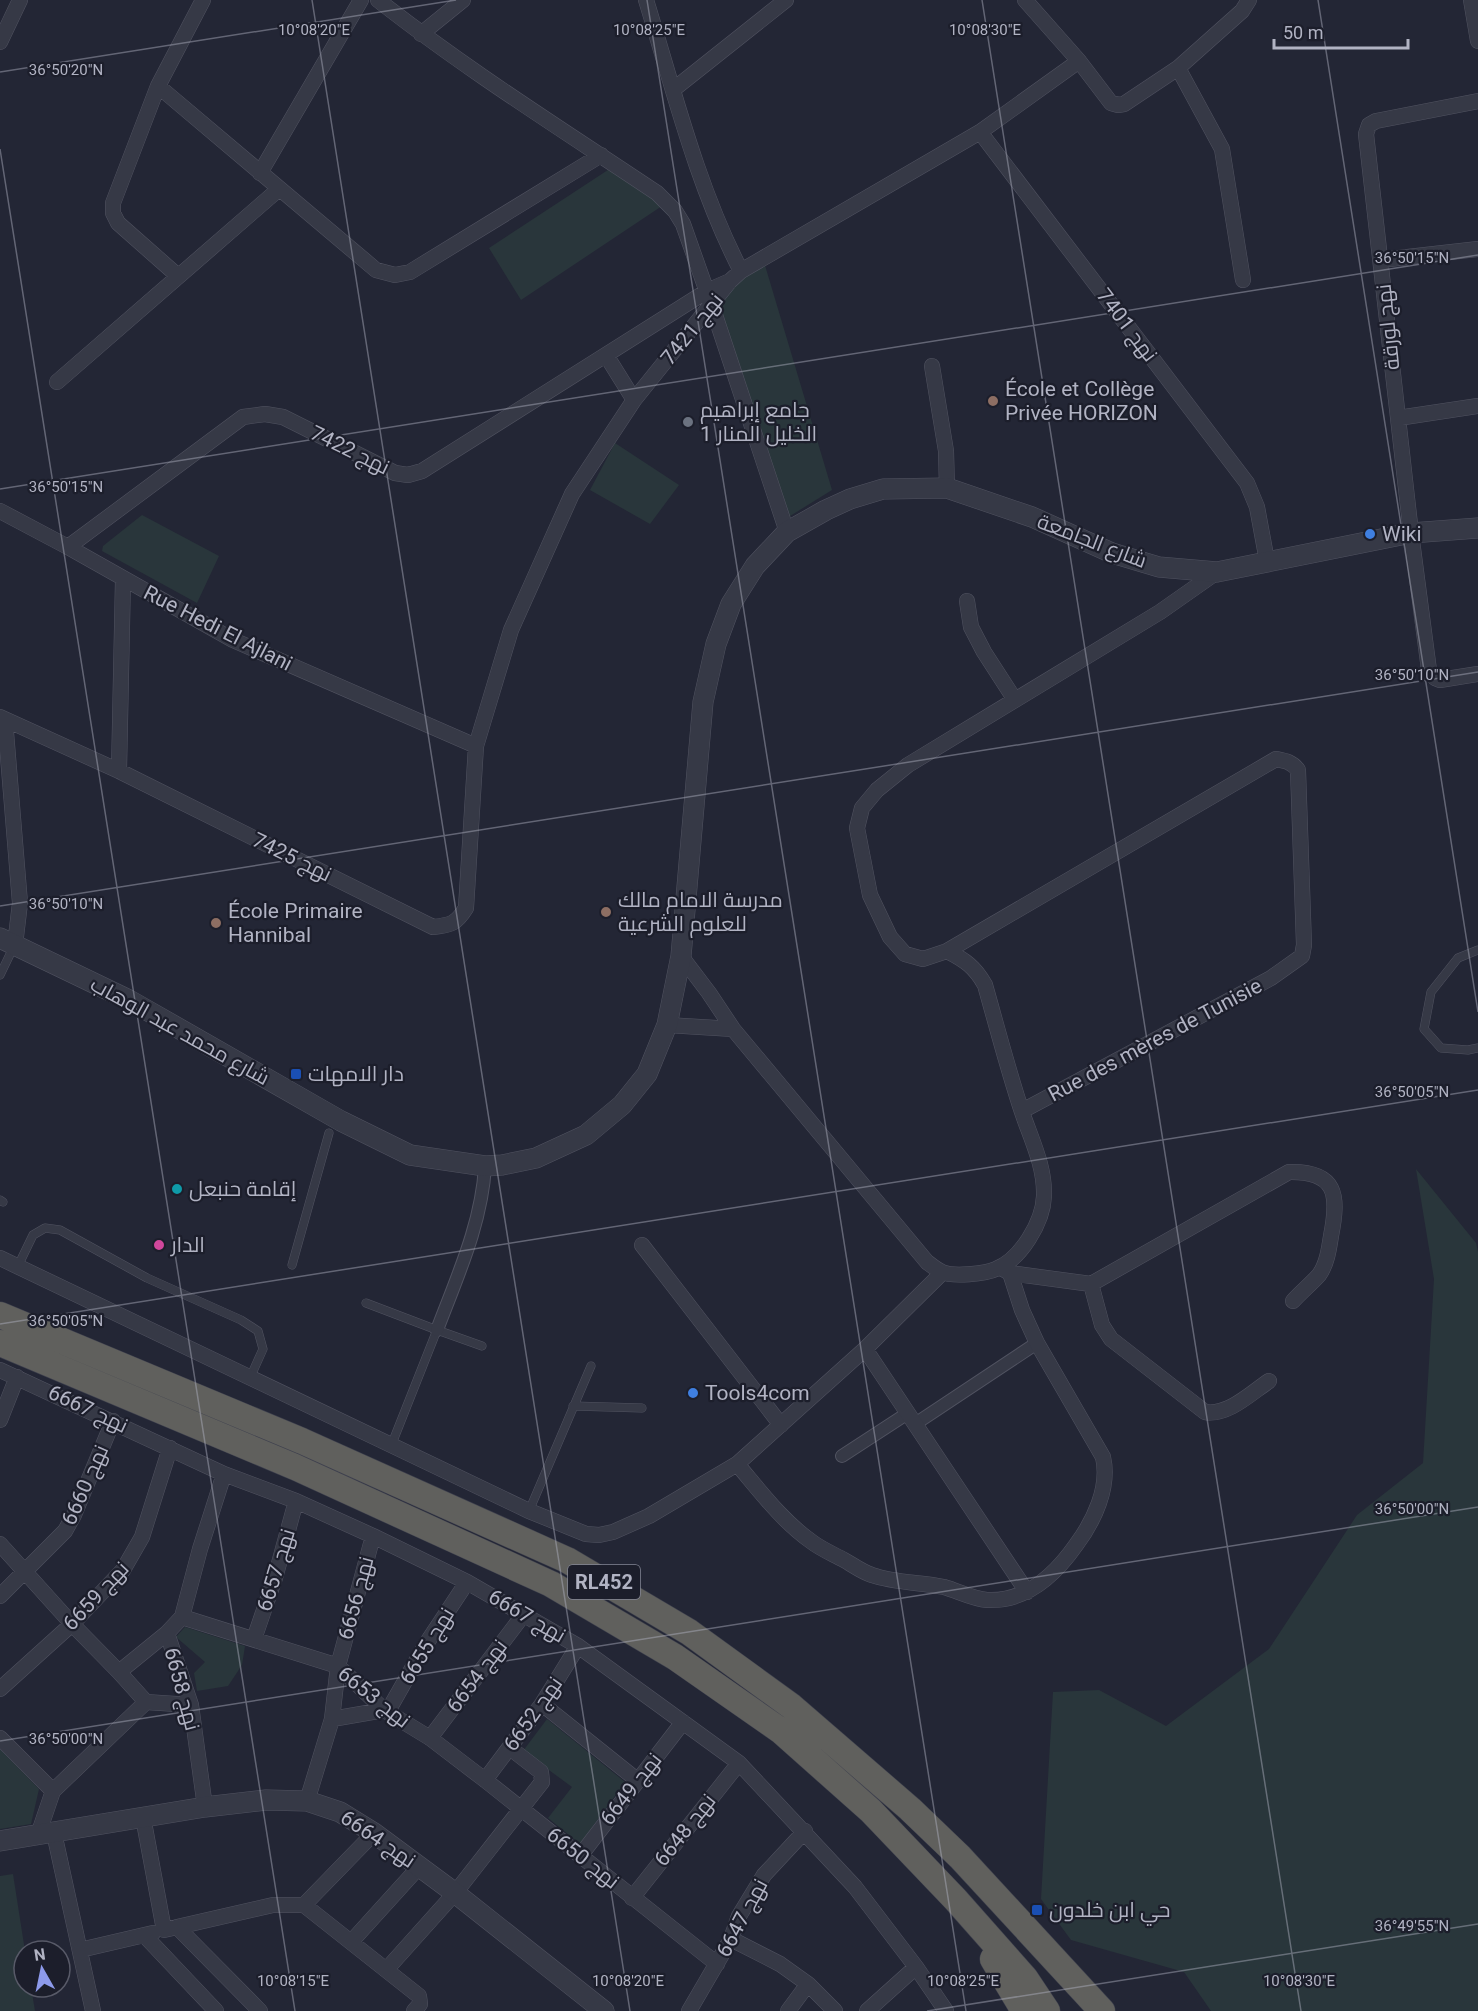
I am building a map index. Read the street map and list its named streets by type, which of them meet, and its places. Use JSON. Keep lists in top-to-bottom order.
{
  "streets": {
    "highway": ["RL452"],
    "street": [
      "نهج 7401",
      "نهج لورقة",
      "نهج 7421",
      "نهج 7422",
      "شارع الجامعة",
      "Rue Hedi El Ajlani",
      "نهج 7425",
      "شارع محمد عبد الوهاب",
      "Rue des mères de Tunisie",
      "نهج 6667",
      "نهج 6660",
      "نهج 6657",
      "نهج 6659",
      "نهج 6656",
      "نهج 6655",
      "نهج 6654",
      "نهج 6658",
      "نهج 6653",
      "نهج 6652",
      "نهج 6649",
      "نهج 6648",
      "نهج 6664",
      "نهج 6650",
      "نهج 6647"
    ]
  },
  "crossings": [
    ["نهج 7401", "نهج 7421"],
    ["نهج 7401", "شارع الجامعة"],
    ["نهج لورقة", "شارع الجامعة"],
    ["نهج 7421", "نهج 7422"],
    ["نهج 7421", "Rue Hedi El Ajlani"],
    ["نهج 7421", "نهج 7425"],
    ["نهج 7422", "Rue Hedi El Ajlani"],
    ["شارع الجامعة", "شارع محمد عبد الوهاب"],
    ["Rue Hedi El Ajlani", "نهج 7425"],
    ["نهج 6667", "نهج 6660"],
    ["نهج 6667", "نهج 6657"],
    ["نهج 6667", "نهج 6659"],
    ["نهج 6667", "نهج 6656"],
    ["نهج 6667", "نهج 6655"],
    ["نهج 6667", "نهج 6654"],
    ["نهج 6667", "نهج 6658"],
    ["نهج 6667", "نهج 6652"],
    ["نهج 6667", "نهج 6649"],
    ["نهج 6667", "نهج 6648"],
    ["نهج 6667", "نهج 6647"],
    ["نهج 6657", "نهج 6653"],
    ["نهج 6656", "نهج 6653"],
    ["نهج 6656", "نهج 6664"],
    ["نهج 6655", "نهج 6653"],
    ["نهج 6654", "نهج 6653"],
    ["نهج 6658", "نهج 6653"],
    ["نهج 6658", "نهج 6664"],
    ["نهج 6653", "نهج 6652"],
    ["نهج 6653", "نهج 6650"],
    ["نهج 6652", "نهج 6650"],
    ["نهج 6649", "نهج 6650"],
    ["نهج 6648", "نهج 6650"],
    ["نهج 6650", "نهج 6647"]
  ],
  "places": {
    "other": [
      "École et Collège Privée HORIZON",
      "جامع إبراهيم الخليل المنار 1",
      "Wiki",
      "مدرسة الامام مالك للعلوم الشرعية",
      "École Primaire Hannibal",
      "إقامة حنبعل",
      "الدار",
      "Tools4com"
    ],
    "transit": ["دار الامهات", "حي ابن خلدون"]
  },
  "scale_bar": "50 m",
  "north": "top",
  "coordinates": [
    "10°08'20\"E",
    "10°08'25\"E",
    "10°08'30\"E",
    "36°50'20\"N",
    "36°50'15\"N",
    "36°50'10\"N",
    "36°50'05\"N",
    "36°50'00\"N",
    "36°49'55\"N",
    "10°08'15\"E"
  ]
}
